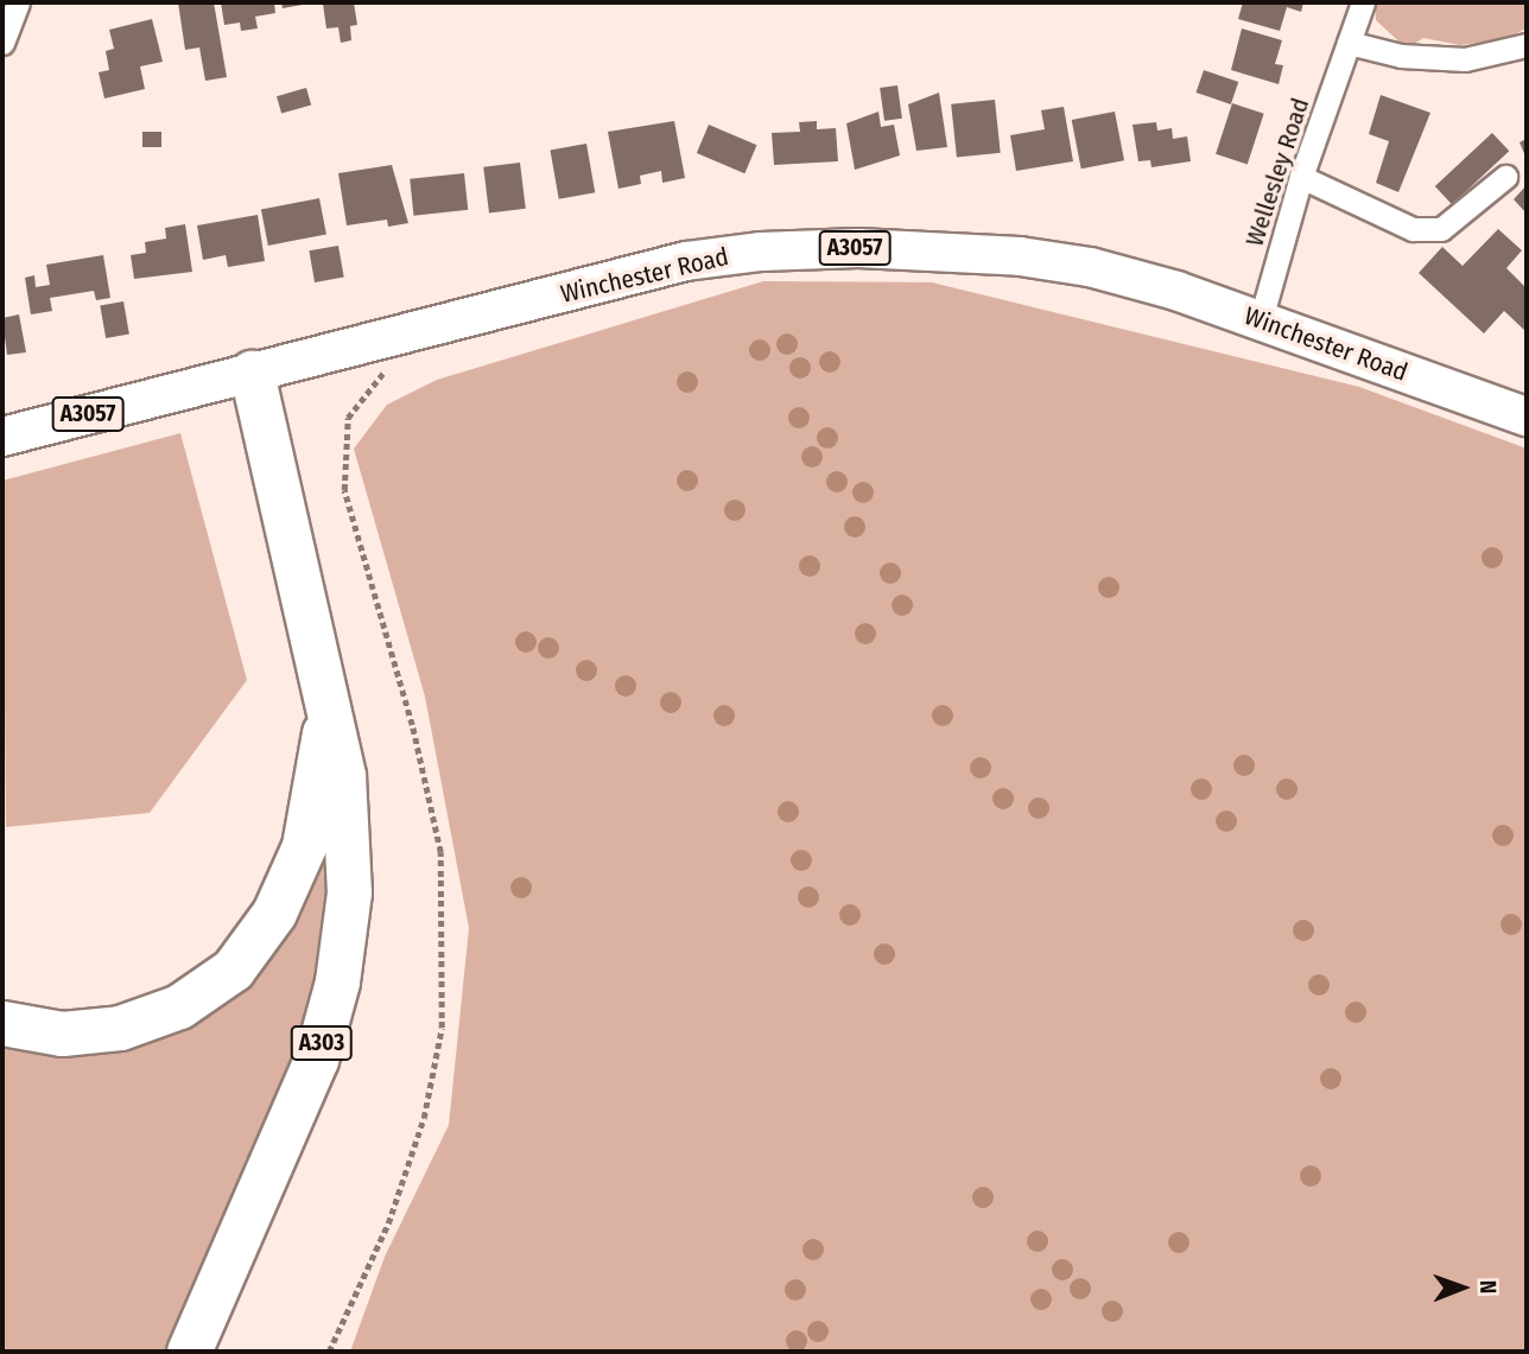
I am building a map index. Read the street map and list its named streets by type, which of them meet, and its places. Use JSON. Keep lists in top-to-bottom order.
{
  "streets": {
    "highway": ["A303"],
    "main road": ["A3057", "Winchester Road"],
    "street": ["Wellesley Road"]
  },
  "crossings": [
    ["Wellesley Road", "Winchester Road"],
    ["Winchester Road", "A303"]
  ],
  "north": "right"
}
